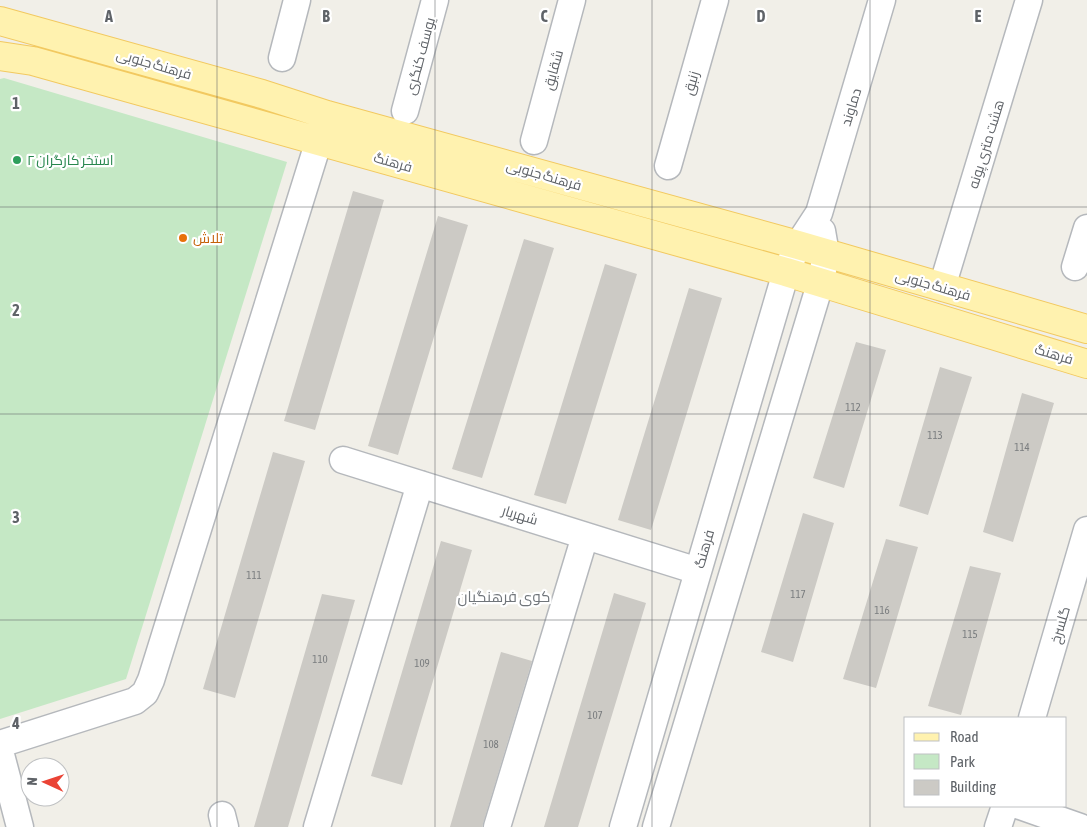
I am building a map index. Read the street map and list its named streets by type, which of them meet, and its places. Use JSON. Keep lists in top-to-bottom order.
{
  "streets": {
    "main road": ["فرهنگ جنوبی", "فرهنگ"],
    "street": [
      "یوسف کنگری",
      "شقایق",
      "زنبق",
      "دماوند",
      "هشت متری پونه",
      "شهریار",
      "گلسرخ"
    ]
  },
  "crossings": [
    ["فرهنگ جنوبی", "هشت متری پونه"],
    ["فرهنگ جنوبی", "فرهنگ"],
    ["دماوند", "فرهنگ"],
    ["فرهنگ", "شهریار"]
  ],
  "districts": ["کوی فرهنگیان"],
  "places": ["استخر کارگران ۲", "تلاش"],
  "house_numbers": [
    "112",
    "113",
    "114",
    "111",
    "117",
    "116",
    "115",
    "110",
    "109",
    "107",
    "108"
  ],
  "legend": ["Road", "Park", "Building"],
  "north": "left",
  "grid": {
    "columns": [
      "A",
      "B",
      "C",
      "D",
      "E"
    ],
    "rows": [
      "1",
      "2",
      "3",
      "4"
    ]
  }
}
